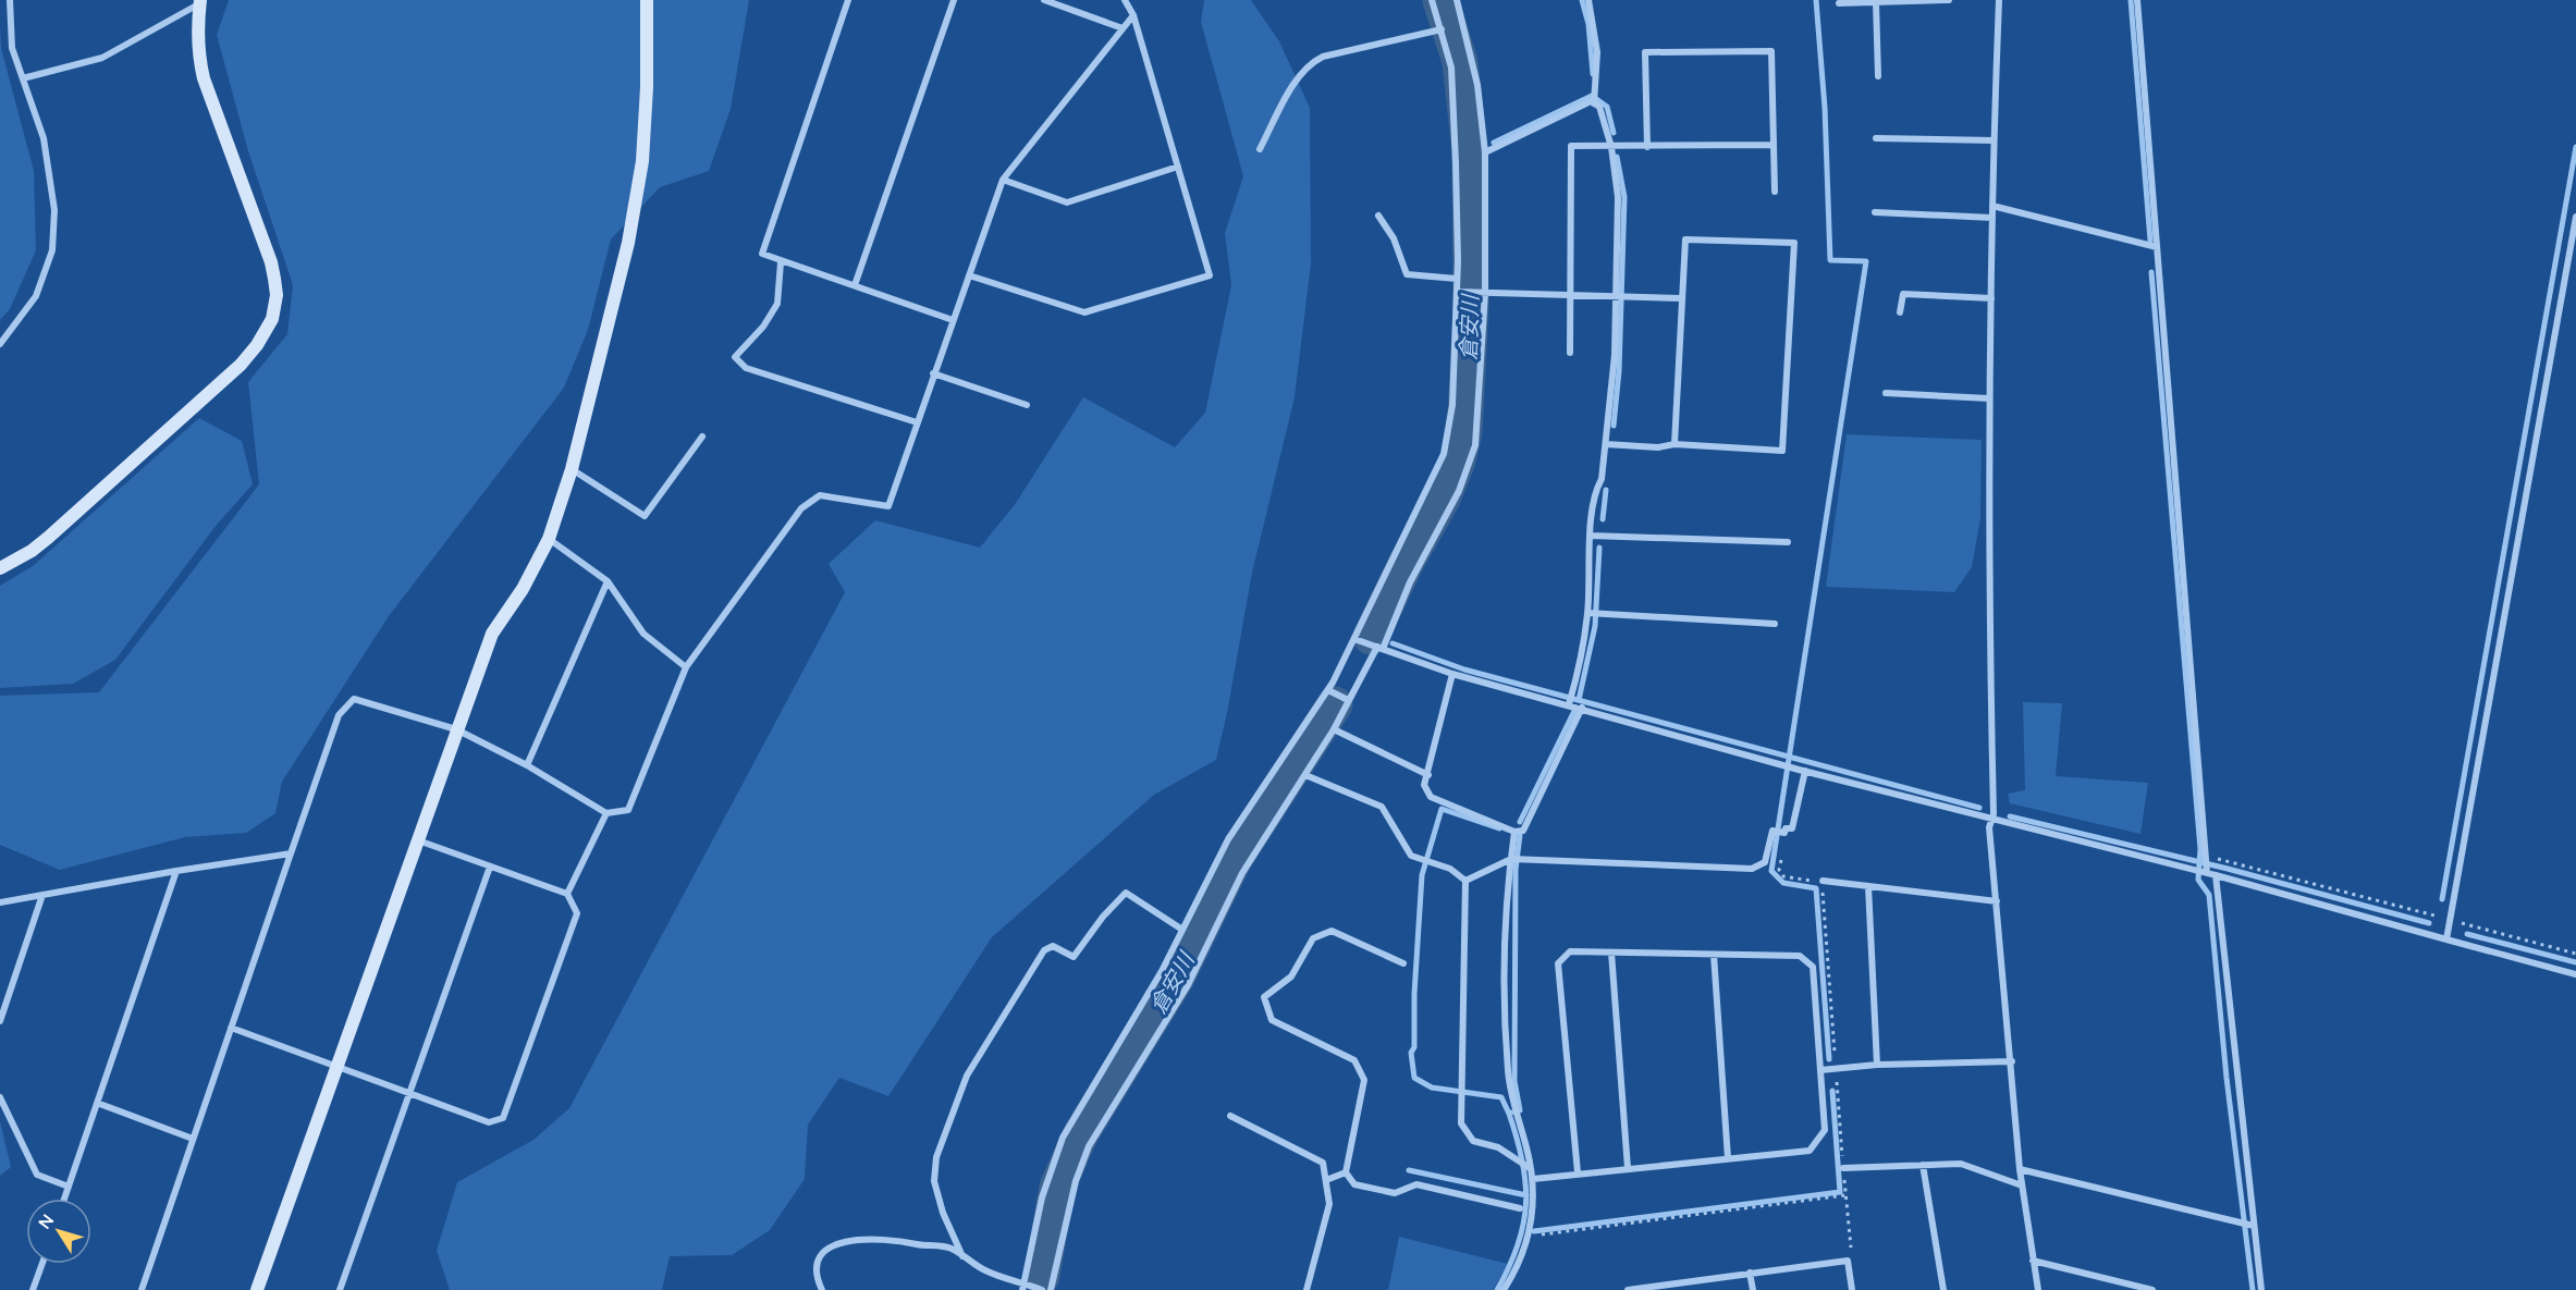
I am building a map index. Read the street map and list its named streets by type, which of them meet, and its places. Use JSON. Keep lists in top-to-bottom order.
{
  "water": ["倉安川"],
  "north": "top left"
}
